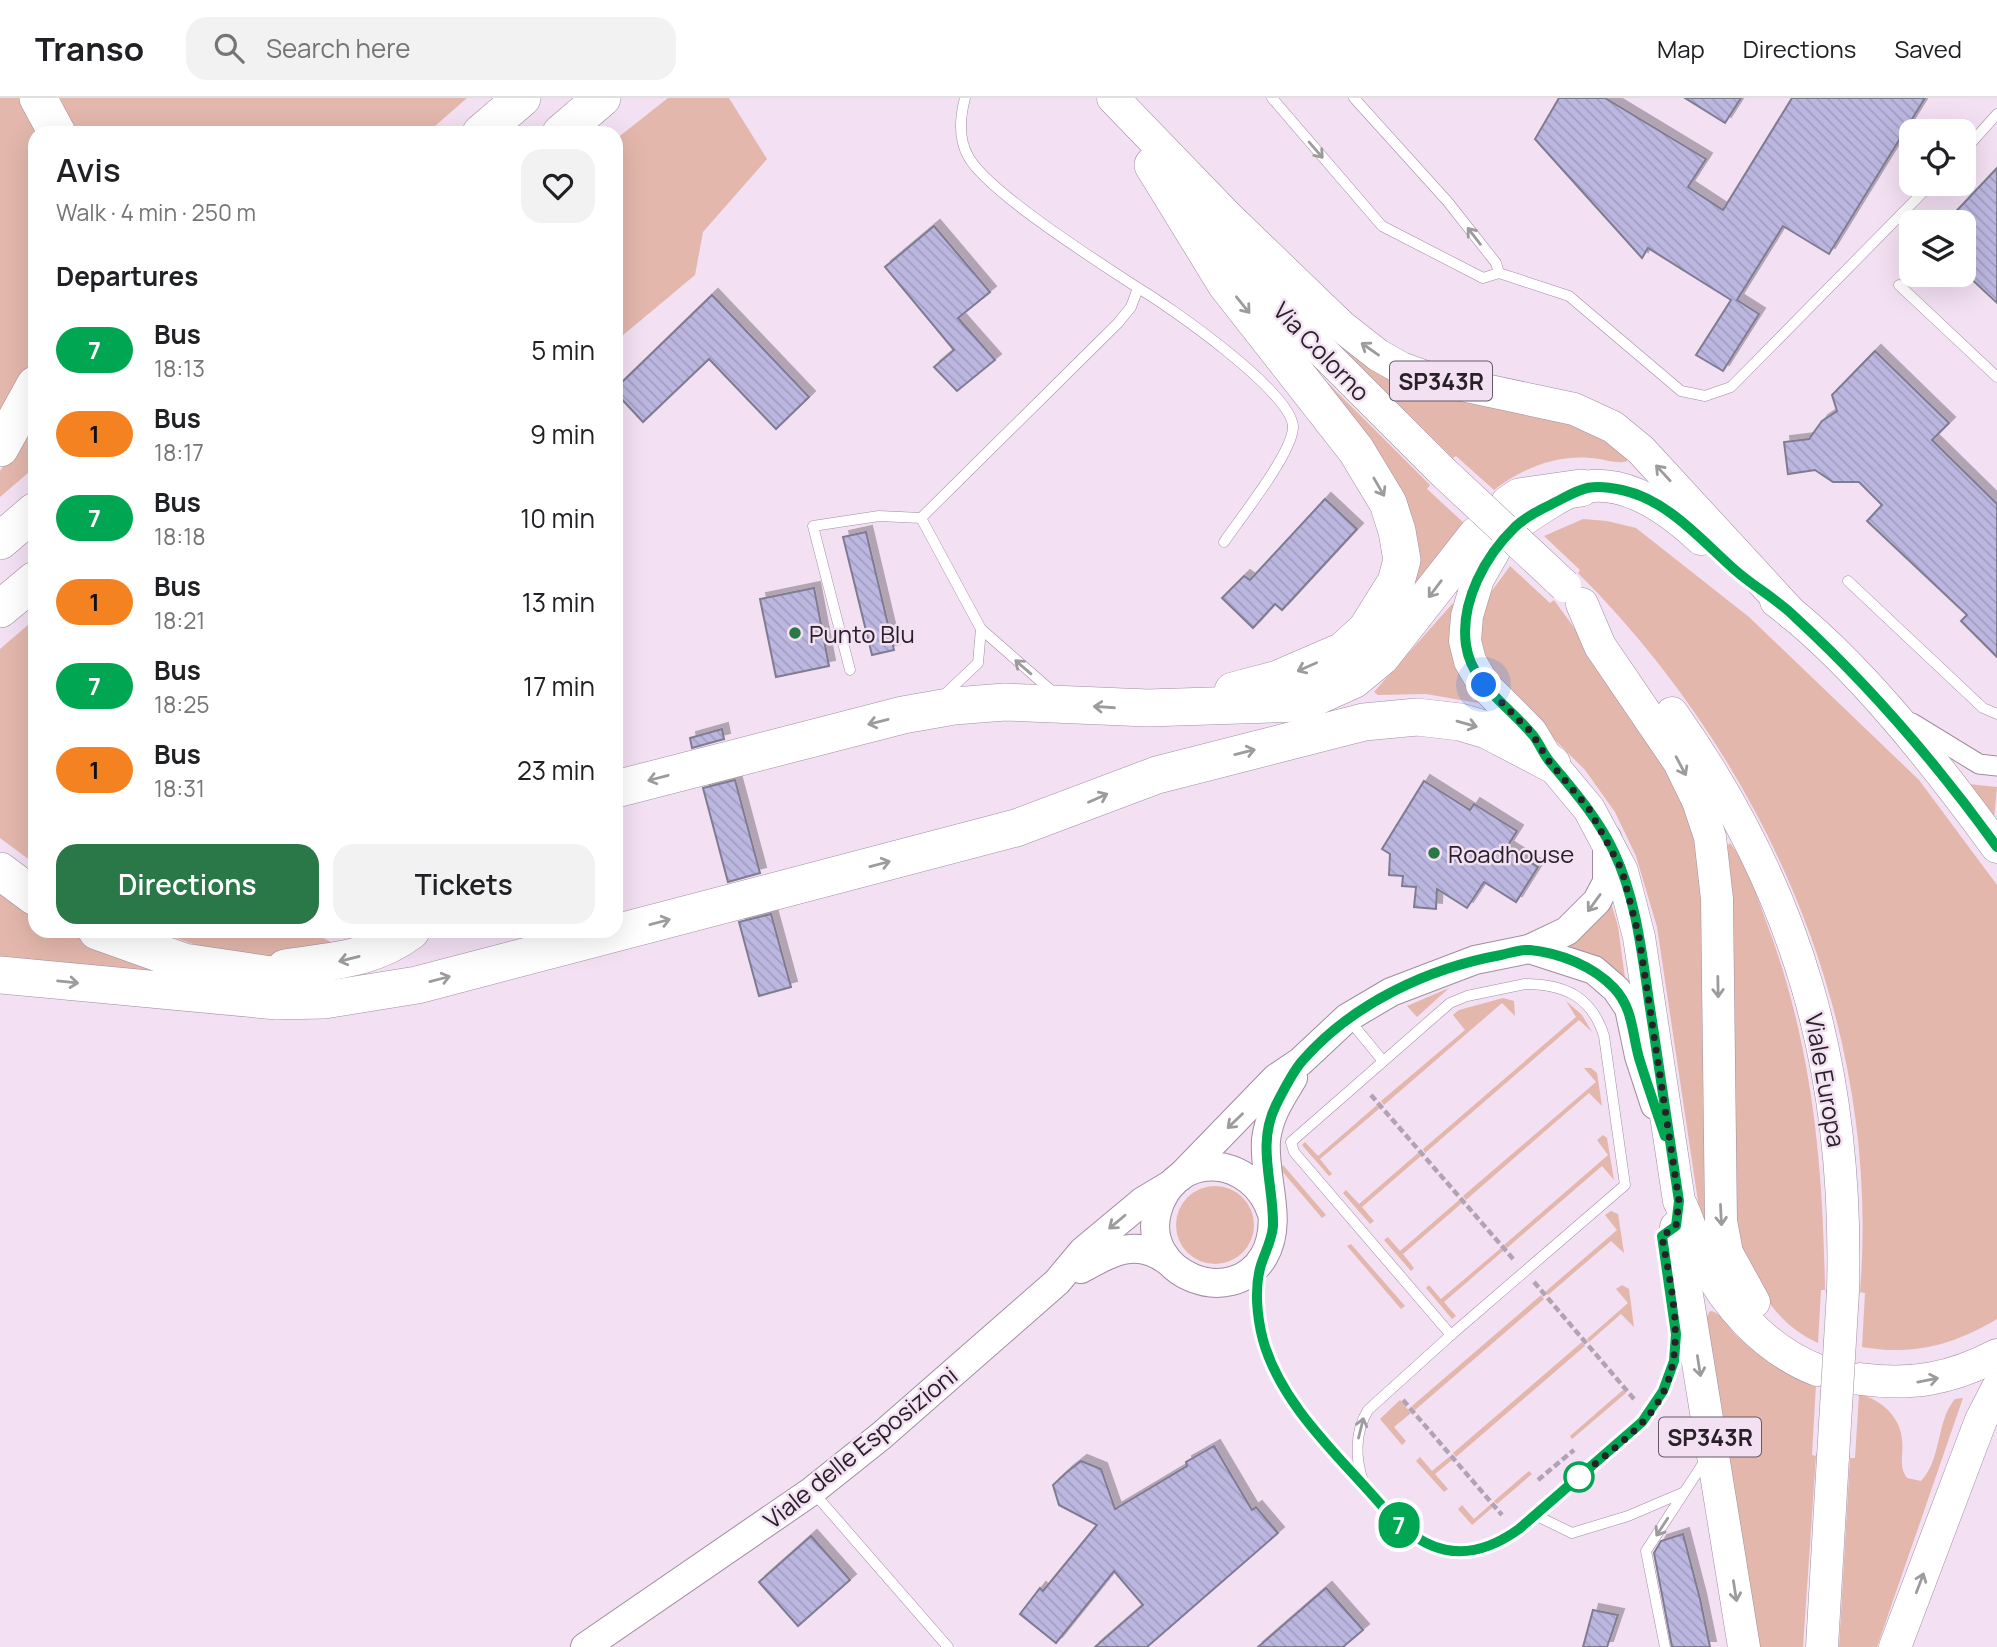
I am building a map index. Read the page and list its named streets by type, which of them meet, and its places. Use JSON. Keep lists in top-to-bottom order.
{
  "streets": {
    "main road": ["Via Colorno", "SP343R", "Viale Europa"],
    "street": ["Viale delle Esposizioni"]
  },
  "crossings": [
    ["Via Colorno", "SP343R"],
    ["Via Colorno", "Viale Europa"],
    ["SP343R", "Viale Europa"],
    ["SP343R", "Viale delle Esposizioni"]
  ],
  "places": ["Punto Blu", "Roadhouse"],
  "lines": ["bus line 7"],
  "page": {
    "header": "Transo",
    "search": "Search here",
    "nav": ["Map", "Directions", "Saved"],
    "on_map": "7",
    "heading": [
      ["Avis", "Walk · 4 min · 250 m"],
      "Departures"
    ],
    "list": [
      {
        "mark": "7",
        "name": "Bus",
        "note": "18:13",
        "value": "5 min"
      },
      {
        "mark": "1",
        "name": "Bus",
        "note": "18:17",
        "value": "9 min"
      },
      {
        "mark": "7",
        "name": "Bus",
        "note": "18:18",
        "value": "10 min"
      },
      {
        "mark": "1",
        "name": "Bus",
        "note": "18:21",
        "value": "13 min"
      },
      {
        "mark": "7",
        "name": "Bus",
        "note": "18:25",
        "value": "17 min"
      },
      {
        "mark": "1",
        "name": "Bus",
        "note": "18:31",
        "value": "23 min"
      }
    ],
    "buttons": ["Directions", "Tickets"]
  }
}
